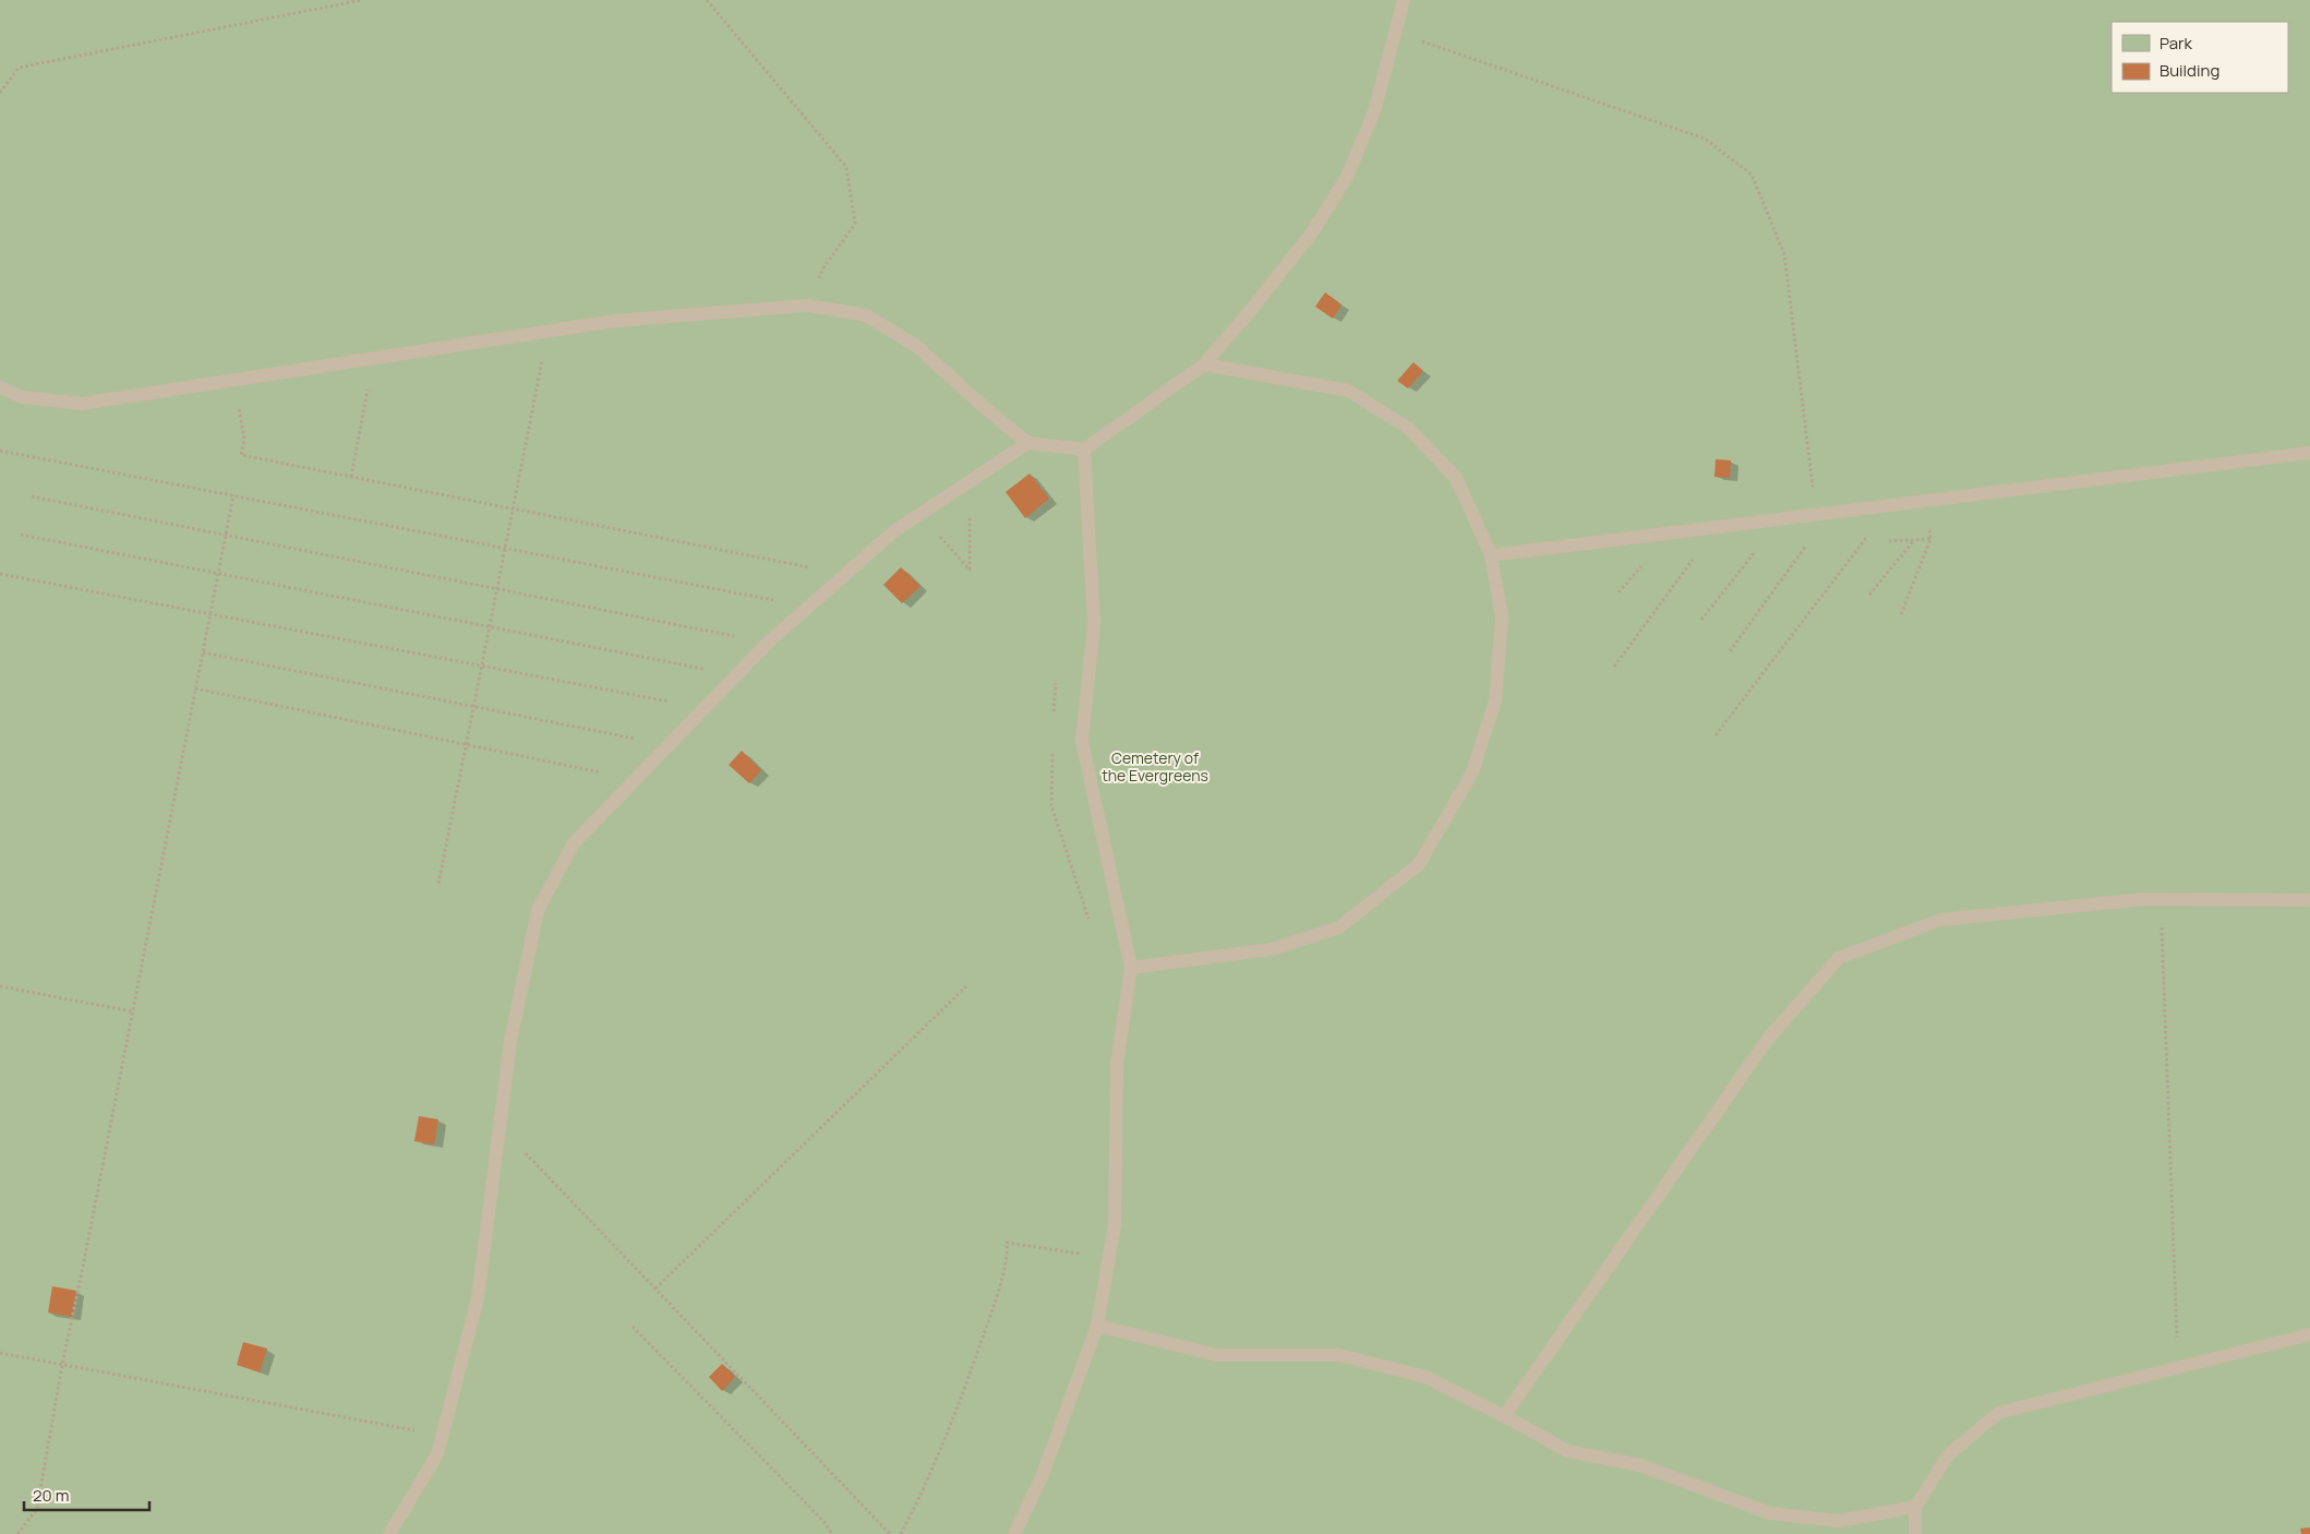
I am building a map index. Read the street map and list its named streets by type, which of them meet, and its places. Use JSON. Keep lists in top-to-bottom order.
{
  "parks": ["Cemetery of the Evergreens"],
  "legend": ["Park", "Building"],
  "scale_bar": "20 m"
}
